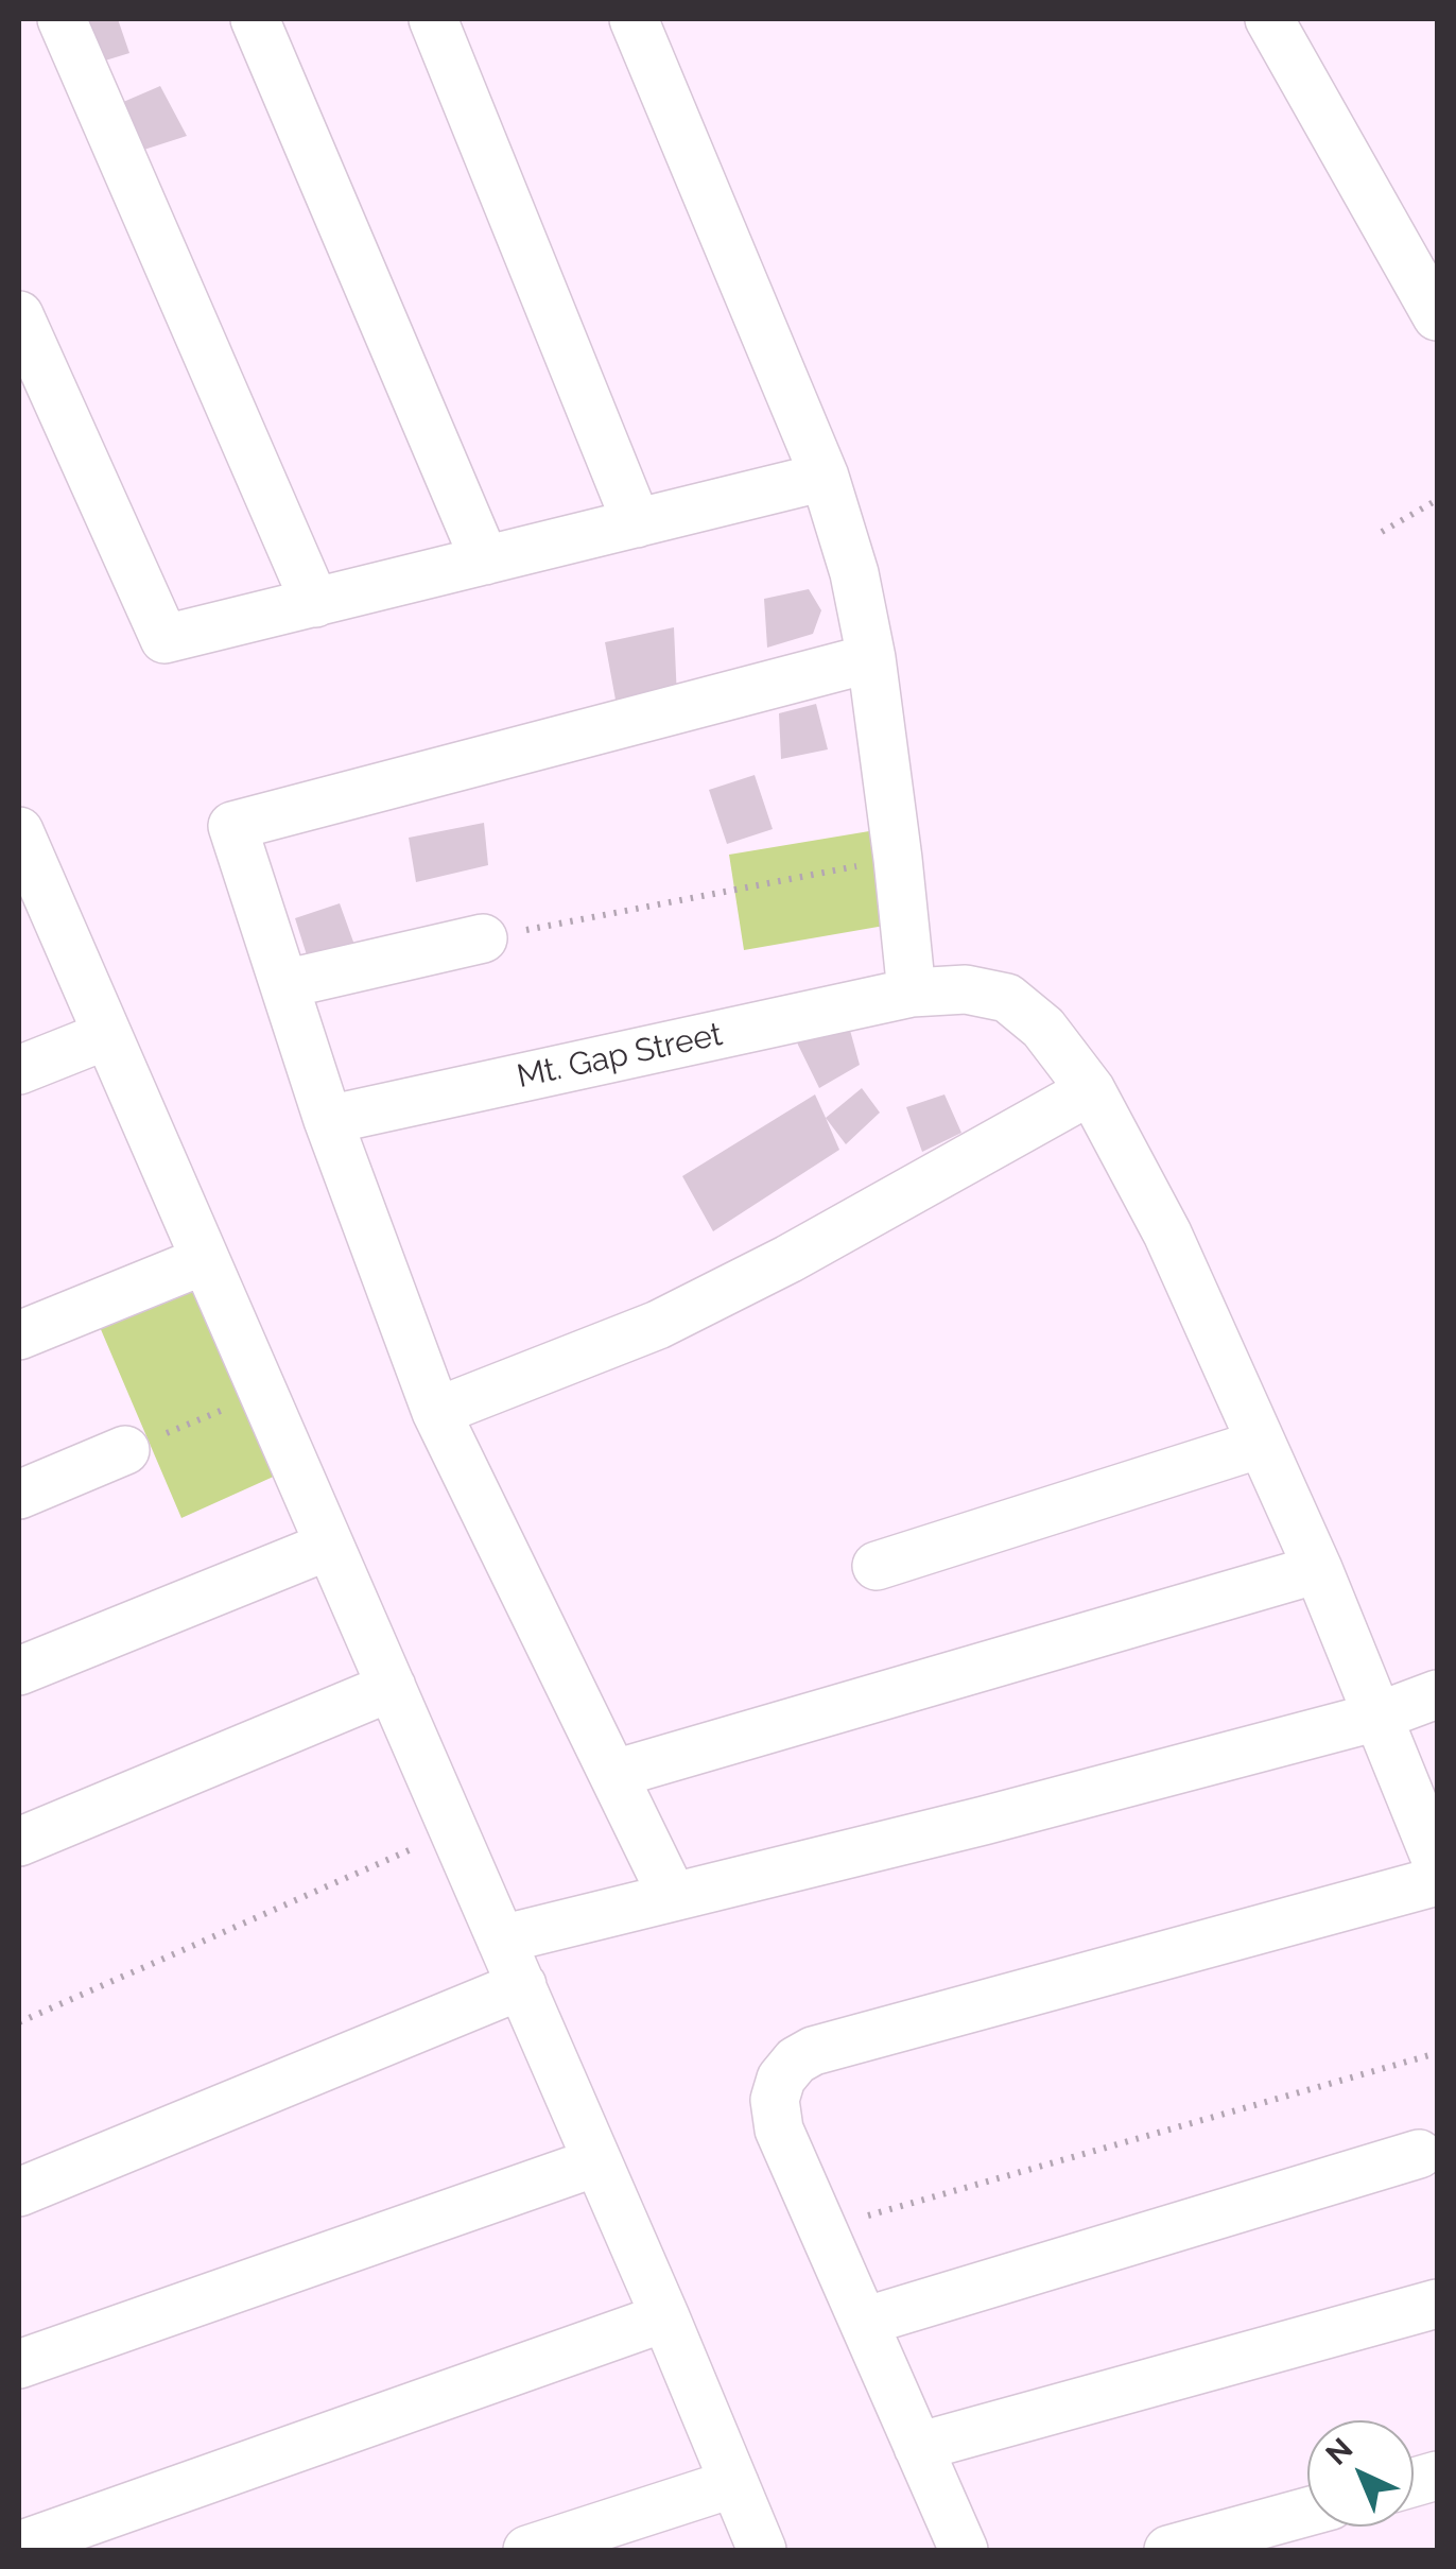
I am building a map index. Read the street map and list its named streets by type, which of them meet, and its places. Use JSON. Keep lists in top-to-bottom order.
{
  "streets": {
    "street": ["Mt. Gap Street"]
  },
  "north": "top left"
}
